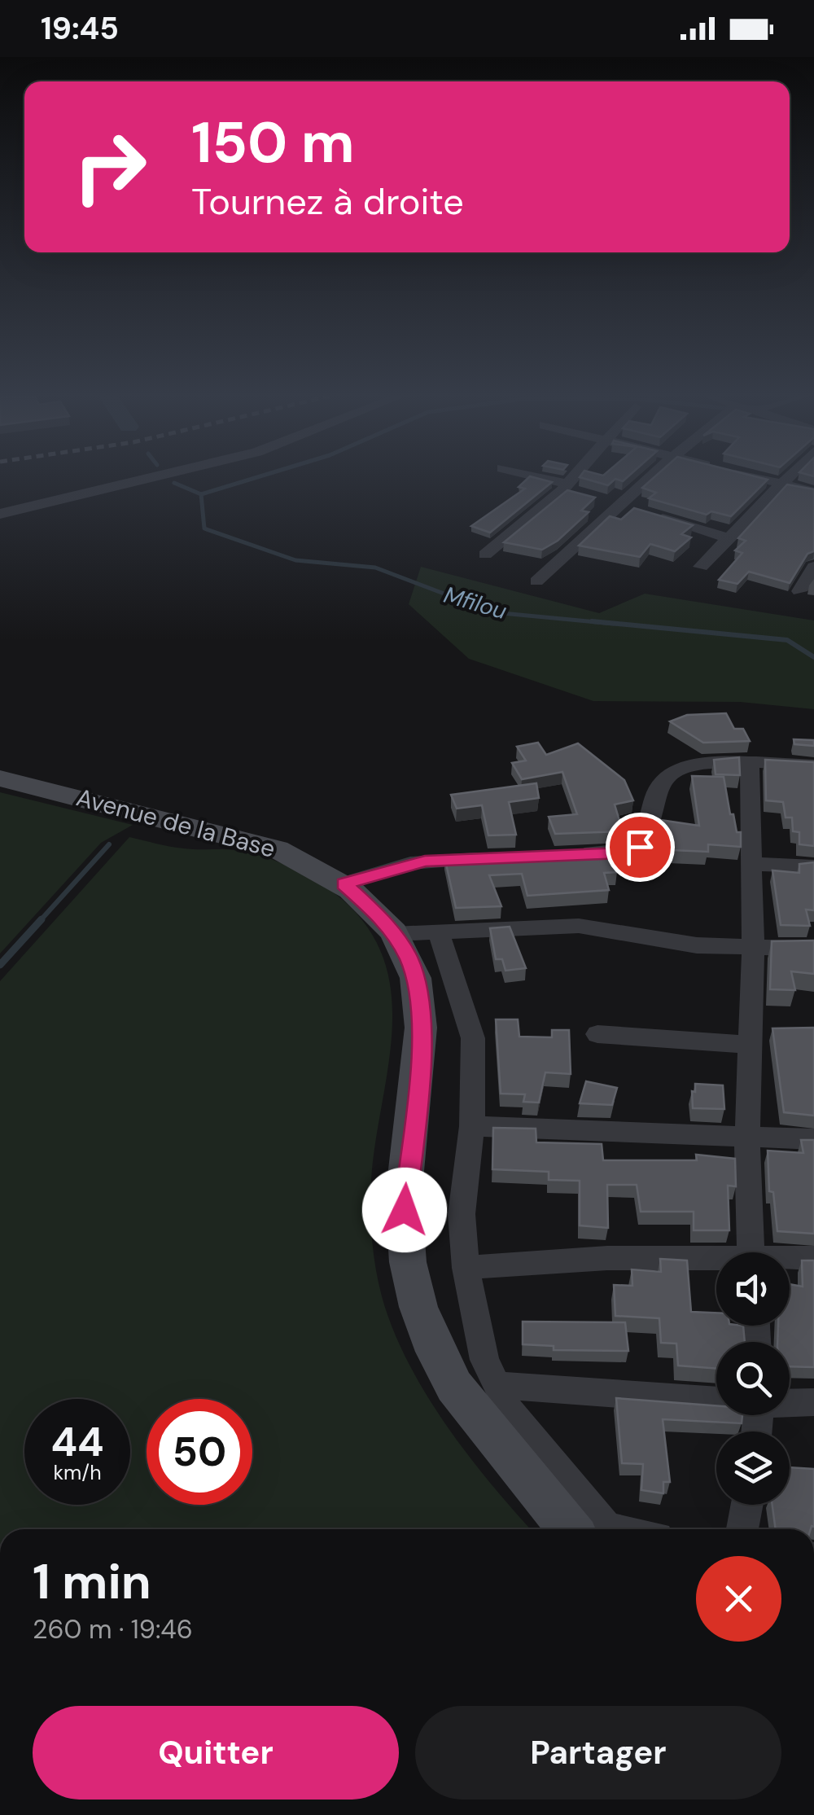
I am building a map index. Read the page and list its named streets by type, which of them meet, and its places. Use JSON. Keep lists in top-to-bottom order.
{
  "streets": {
    "main road": ["Avenue de la Base"]
  },
  "water": ["Mfilou"],
  "page": {
    "status": "19:45",
    "turn": ["150 m", "Tournez à droite"],
    "speed": "44 km/h",
    "limit": "50",
    "heading": ["1 min", "260 m · 19:46"],
    "buttons": ["Quitter", "Partager"]
  }
}
